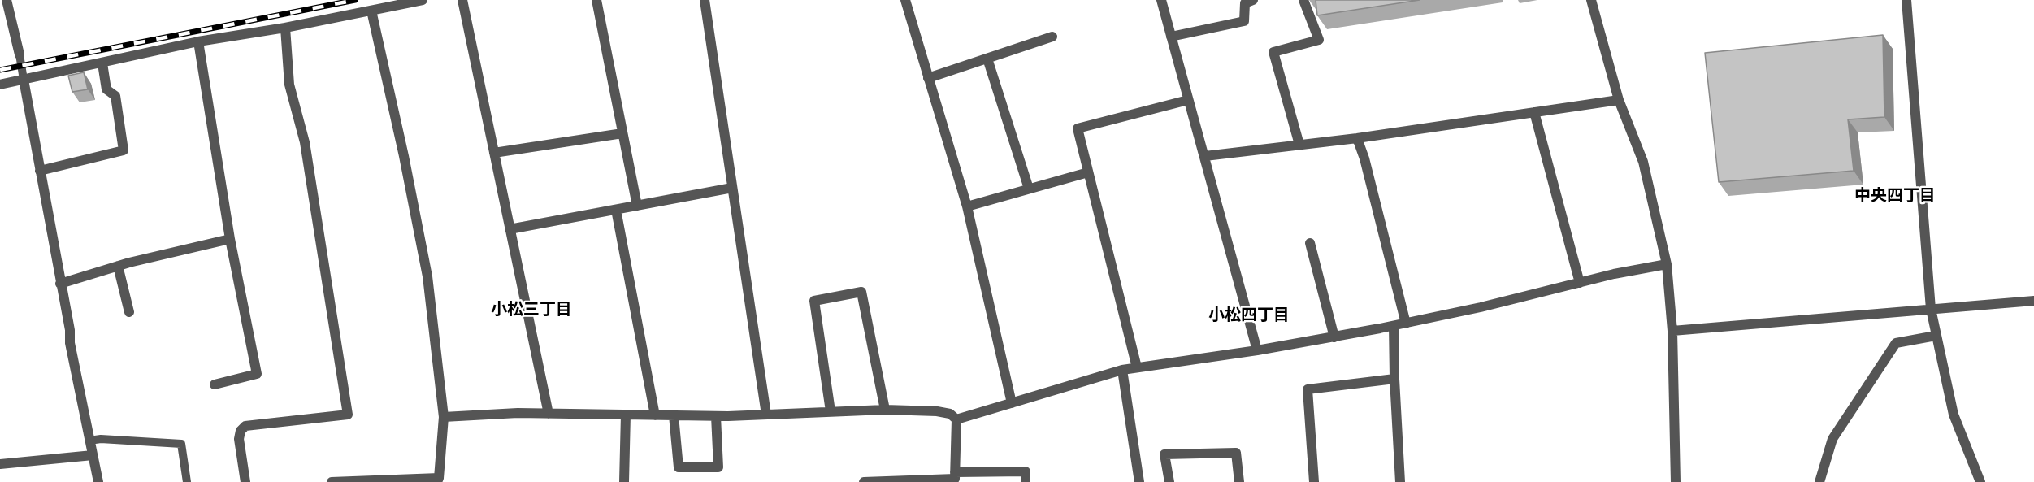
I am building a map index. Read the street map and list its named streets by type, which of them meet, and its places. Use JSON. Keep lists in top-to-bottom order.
{
  "districts": ["中央四丁目", "小松三丁目", "小松四丁目"]
}
